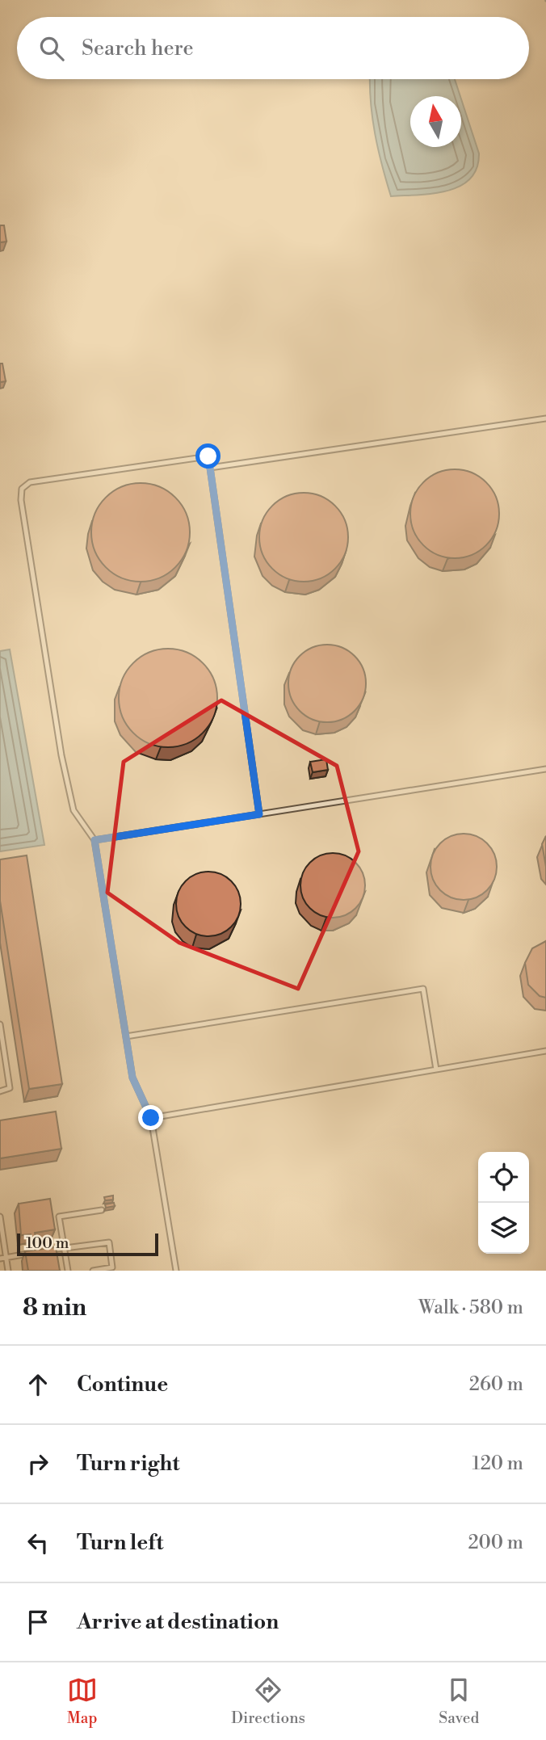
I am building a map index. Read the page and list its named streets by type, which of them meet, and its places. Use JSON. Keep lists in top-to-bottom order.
{
  "scale_bar": "100 m",
  "north": "top",
  "page": {
    "search": "Search here",
    "scale": "100 m",
    "heading": ["8 min", "Walk · 580 m"],
    "list": [
      ["Continue", "260 m"],
      ["Turn right", "120 m"],
      ["Turn left", "200 m"],
      "Arrive at destination"
    ],
    "nav": ["Map", "Directions", "Saved"]
  }
}
